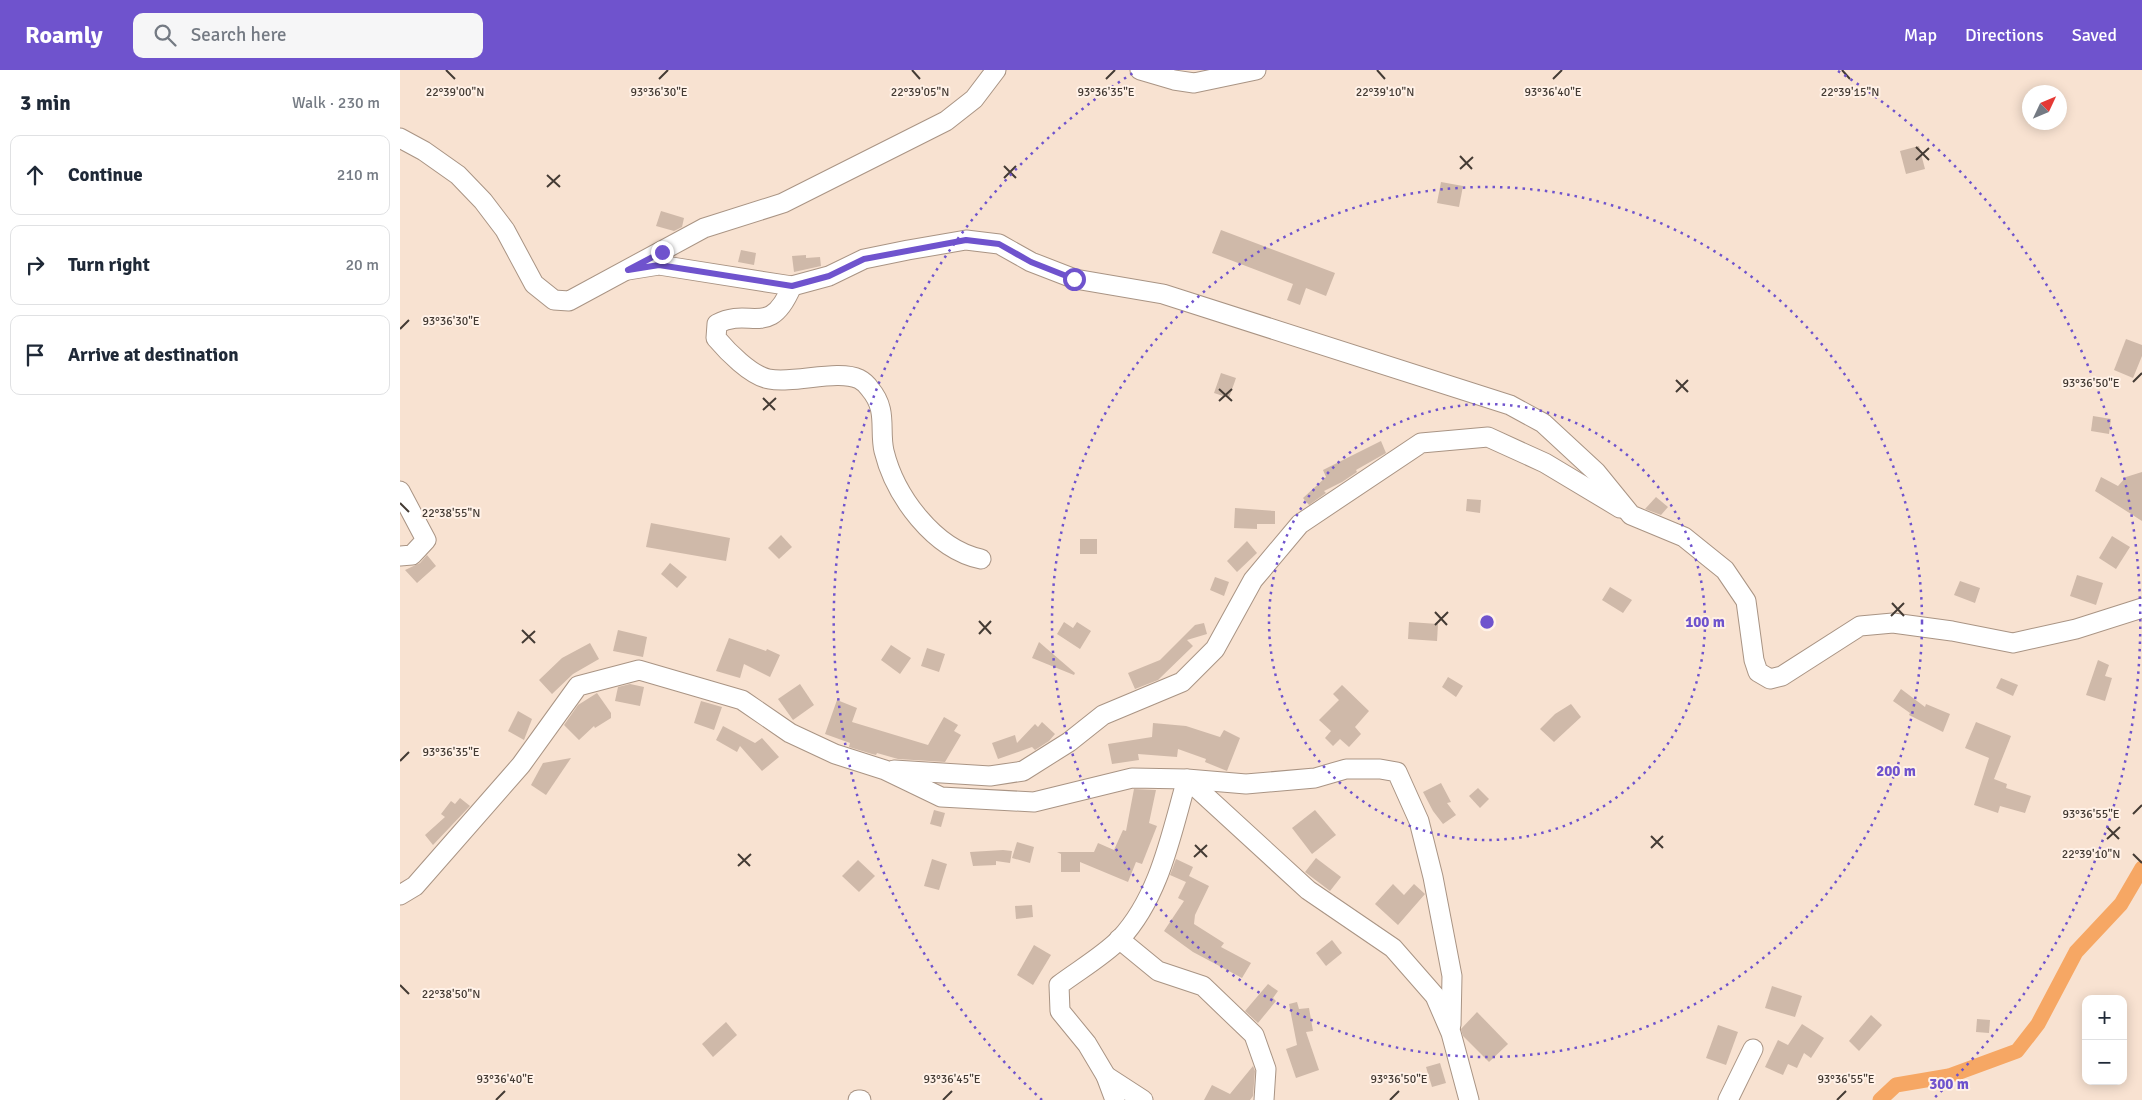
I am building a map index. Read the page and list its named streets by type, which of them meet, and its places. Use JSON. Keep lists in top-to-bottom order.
{
  "north": "top right",
  "page": {
    "header": "Roamly",
    "search": "Search here",
    "nav": ["Map", "Directions", "Saved"],
    "heading": ["3 min", "Walk · 230 m"],
    "list": [
      ["Continue", "210 m"],
      ["Turn right", "20 m"],
      "Arrive at destination"
    ],
    "map_buttons": ["+", "−"]
  },
  "coordinates": [
    "93°36'30\"E",
    "93°36'35\"E",
    "93°36'40\"E",
    "22°39'00\"N",
    "22°39'05\"N",
    "22°39'10\"N",
    "22°39'15\"N",
    "93°36'50\"E",
    "22°38'55\"N",
    "93°36'55\"E",
    "22°38'50\"N",
    "93°36'45\"E"
  ],
  "rings": ["100 m", "200 m", "300 m"]
}
